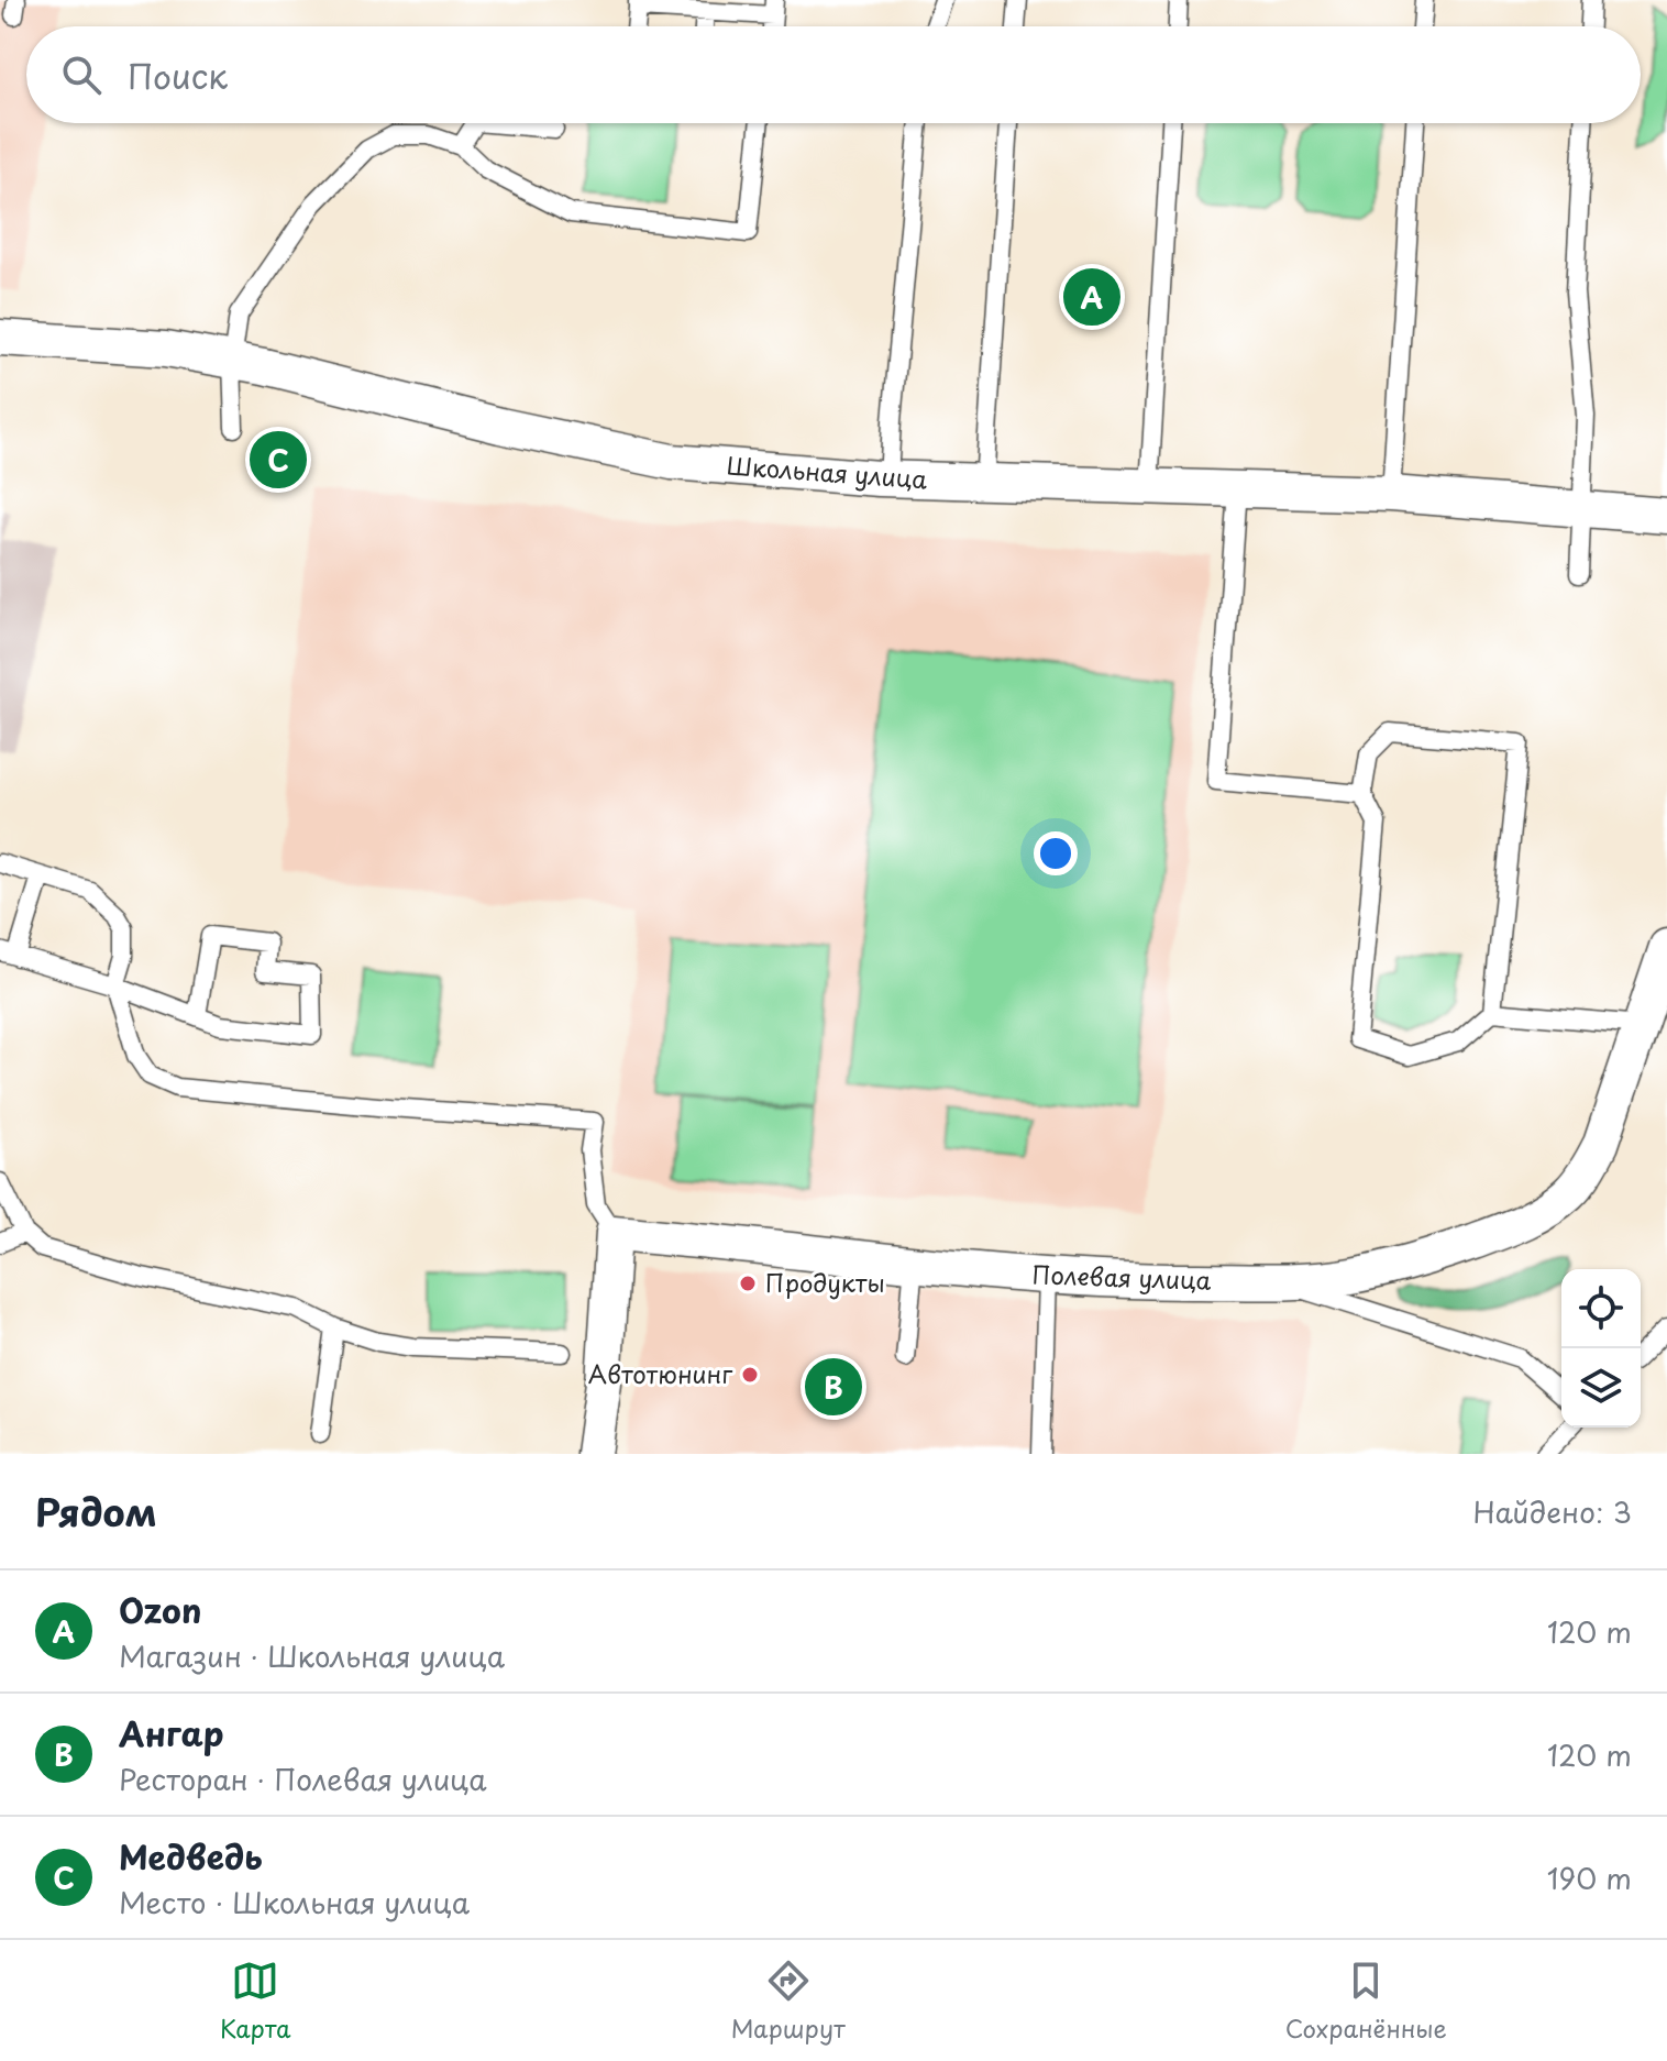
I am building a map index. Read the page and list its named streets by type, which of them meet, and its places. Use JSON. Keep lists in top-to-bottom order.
{
  "streets": {
    "street": ["Школьная улица", "Полевая улица"]
  },
  "places": ["Продукты", "Автотюнинг"],
  "page": {
    "search": "Поиск",
    "pins": ["A", "C", "B"],
    "heading": ["Рядом", "Найдено: 3"],
    "list": [
      {
        "mark": "A",
        "name": "Ozon",
        "note": "Магазин · Школьная улица",
        "value": "120 m"
      },
      {
        "mark": "B",
        "name": "Ангар",
        "note": "Ресторан · Полевая улица",
        "value": "120 m"
      },
      {
        "mark": "C",
        "name": "Медведь",
        "note": "Место · Школьная улица",
        "value": "190 m"
      }
    ],
    "nav": ["Карта", "Маршрут", "Сохранённые"]
  }
}
